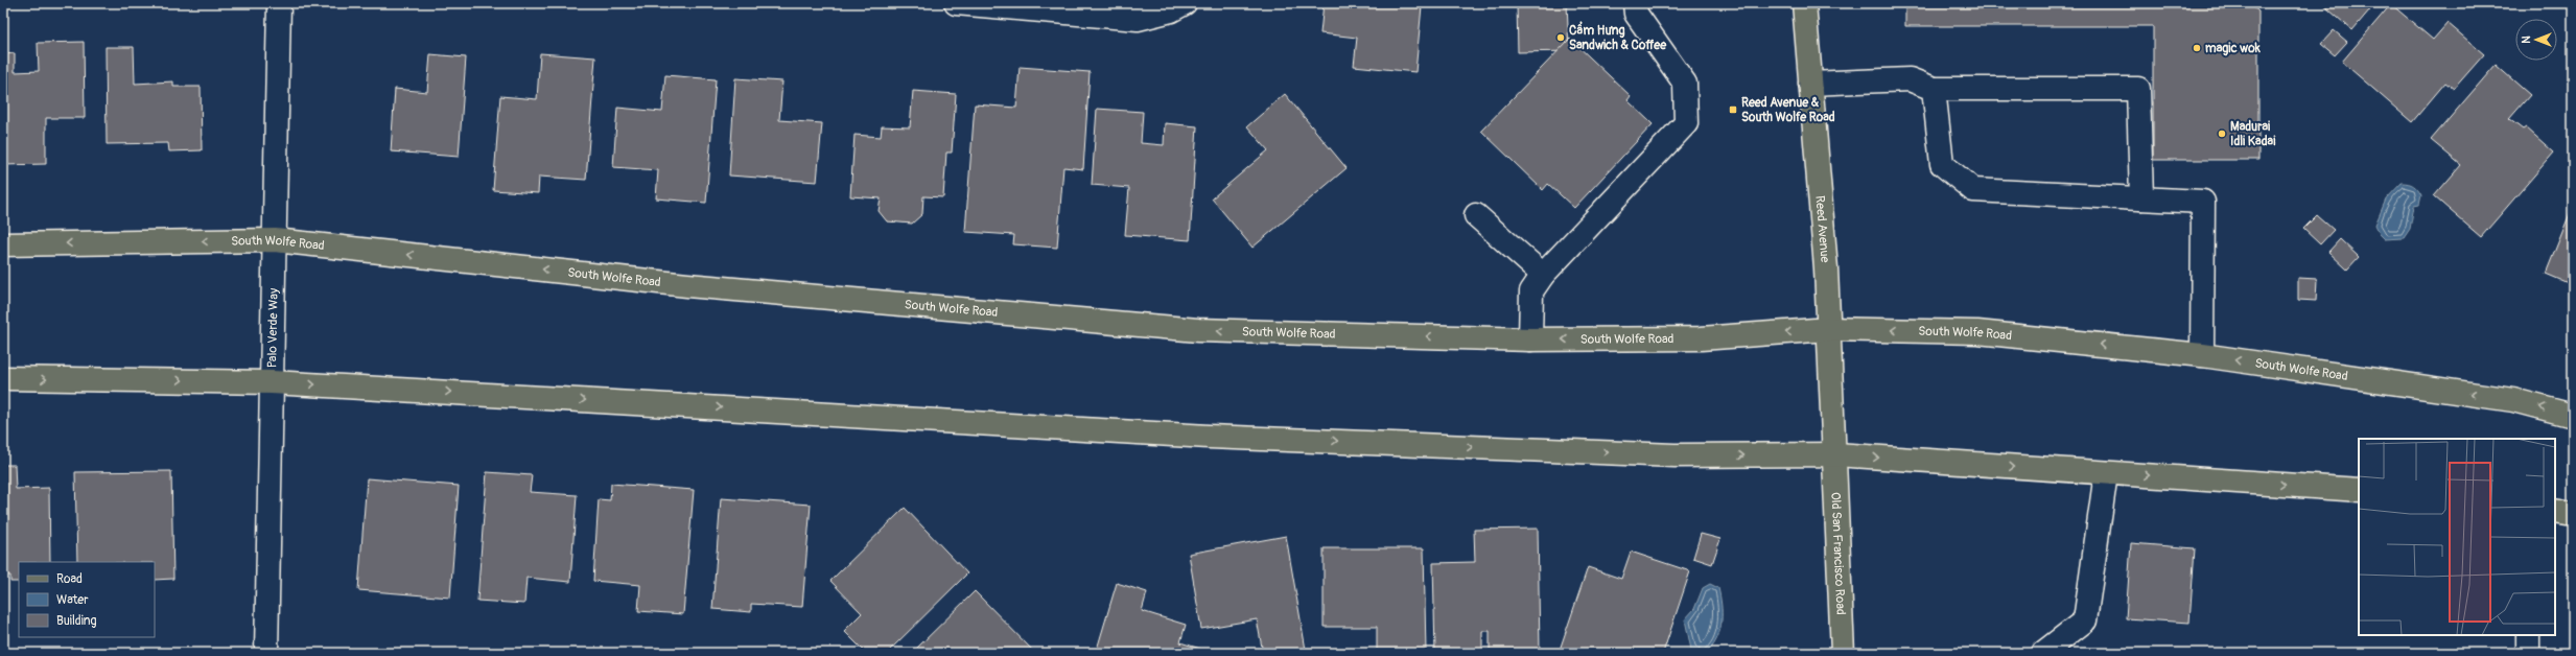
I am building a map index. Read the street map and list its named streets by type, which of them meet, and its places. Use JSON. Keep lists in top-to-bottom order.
{
  "streets": {
    "main road": ["Reed Avenue", "South Wolfe Road", "Old San Francisco Road"],
    "street": ["Palo Verde Way"]
  },
  "crossings": [
    ["Reed Avenue", "South Wolfe Road"],
    ["Reed Avenue", "Old San Francisco Road"],
    ["South Wolfe Road", "Palo Verde Way"]
  ],
  "places": {
    "other": ["Cẩm Hưng Sandwich & Coffee", "magic wok", "Madurai Idli Kadai"],
    "transit": ["Reed Avenue & South Wolfe Road"]
  },
  "legend": ["Road", "Water", "Building"],
  "north": "left"
}
